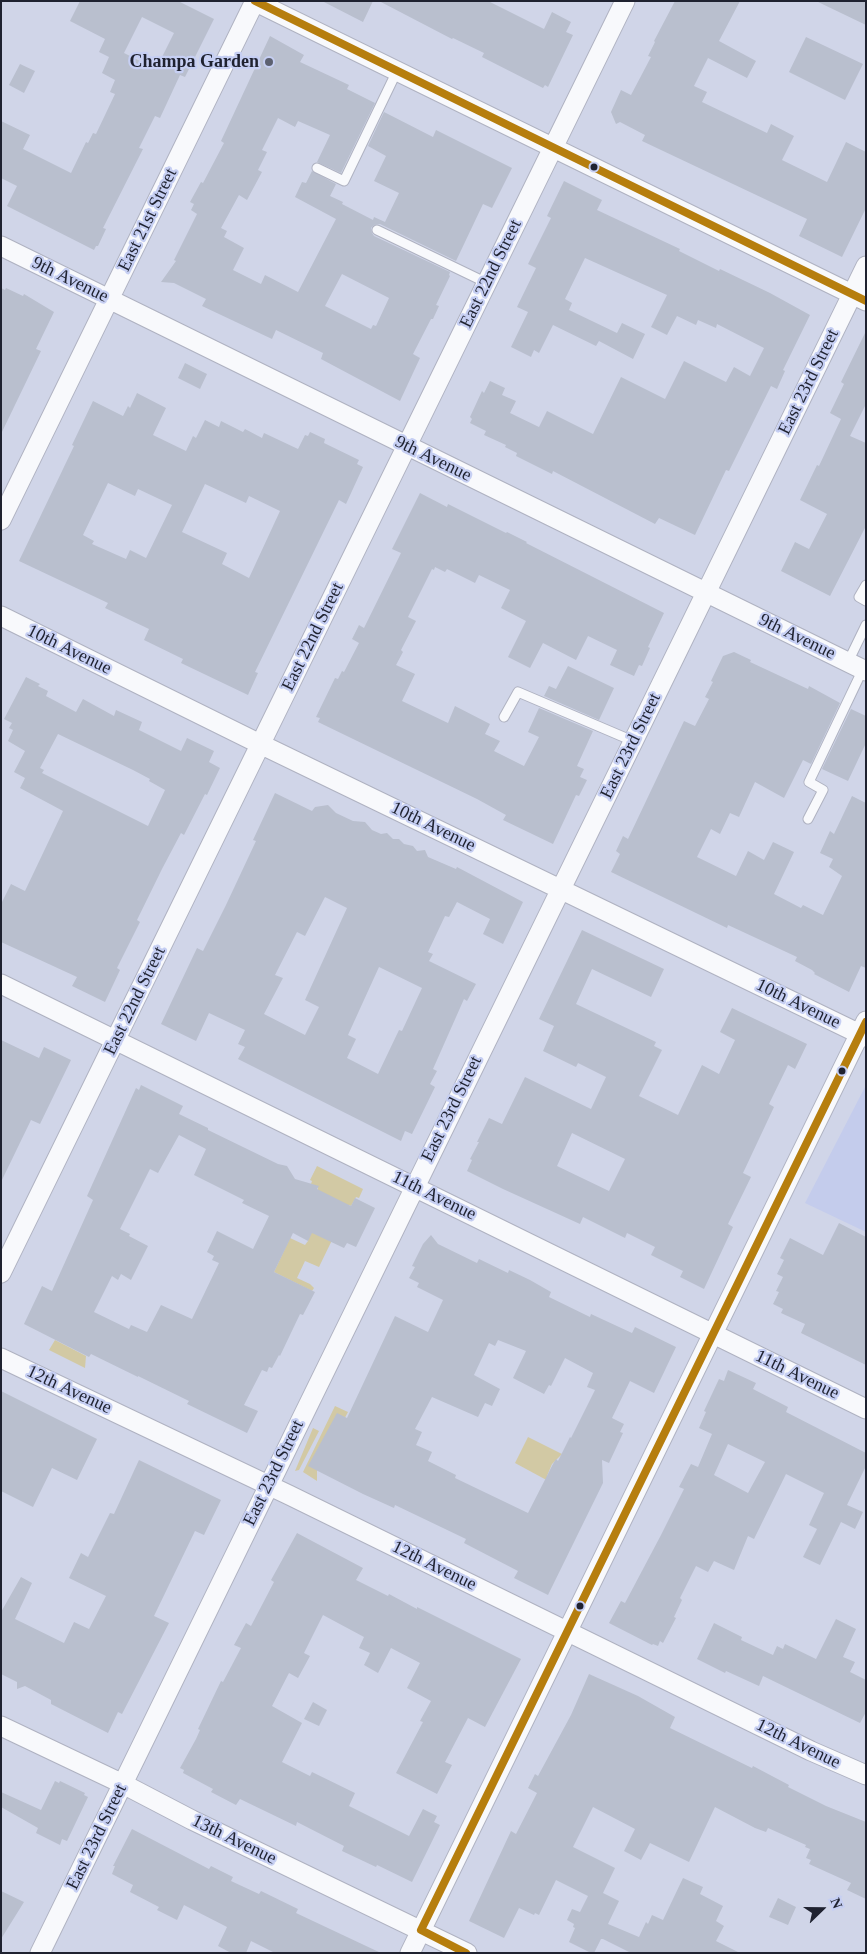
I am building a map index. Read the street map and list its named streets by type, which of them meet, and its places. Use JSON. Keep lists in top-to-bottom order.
{
  "streets": {
    "street": [
      "East 21st Street",
      "East 22nd Street",
      "9th Avenue",
      "East 23rd Street",
      "10th Avenue",
      "11th Avenue",
      "12th Avenue",
      "13th Avenue"
    ]
  },
  "crossings": [
    ["East 21st Street", "9th Avenue"],
    ["East 22nd Street", "9th Avenue"],
    ["East 22nd Street", "10th Avenue"],
    ["East 22nd Street", "11th Avenue"],
    ["9th Avenue", "East 23rd Street"],
    ["East 23rd Street", "10th Avenue"],
    ["East 23rd Street", "11th Avenue"],
    ["East 23rd Street", "12th Avenue"],
    ["East 23rd Street", "13th Avenue"]
  ],
  "places": ["Champa Garden"],
  "north": "right"
}
